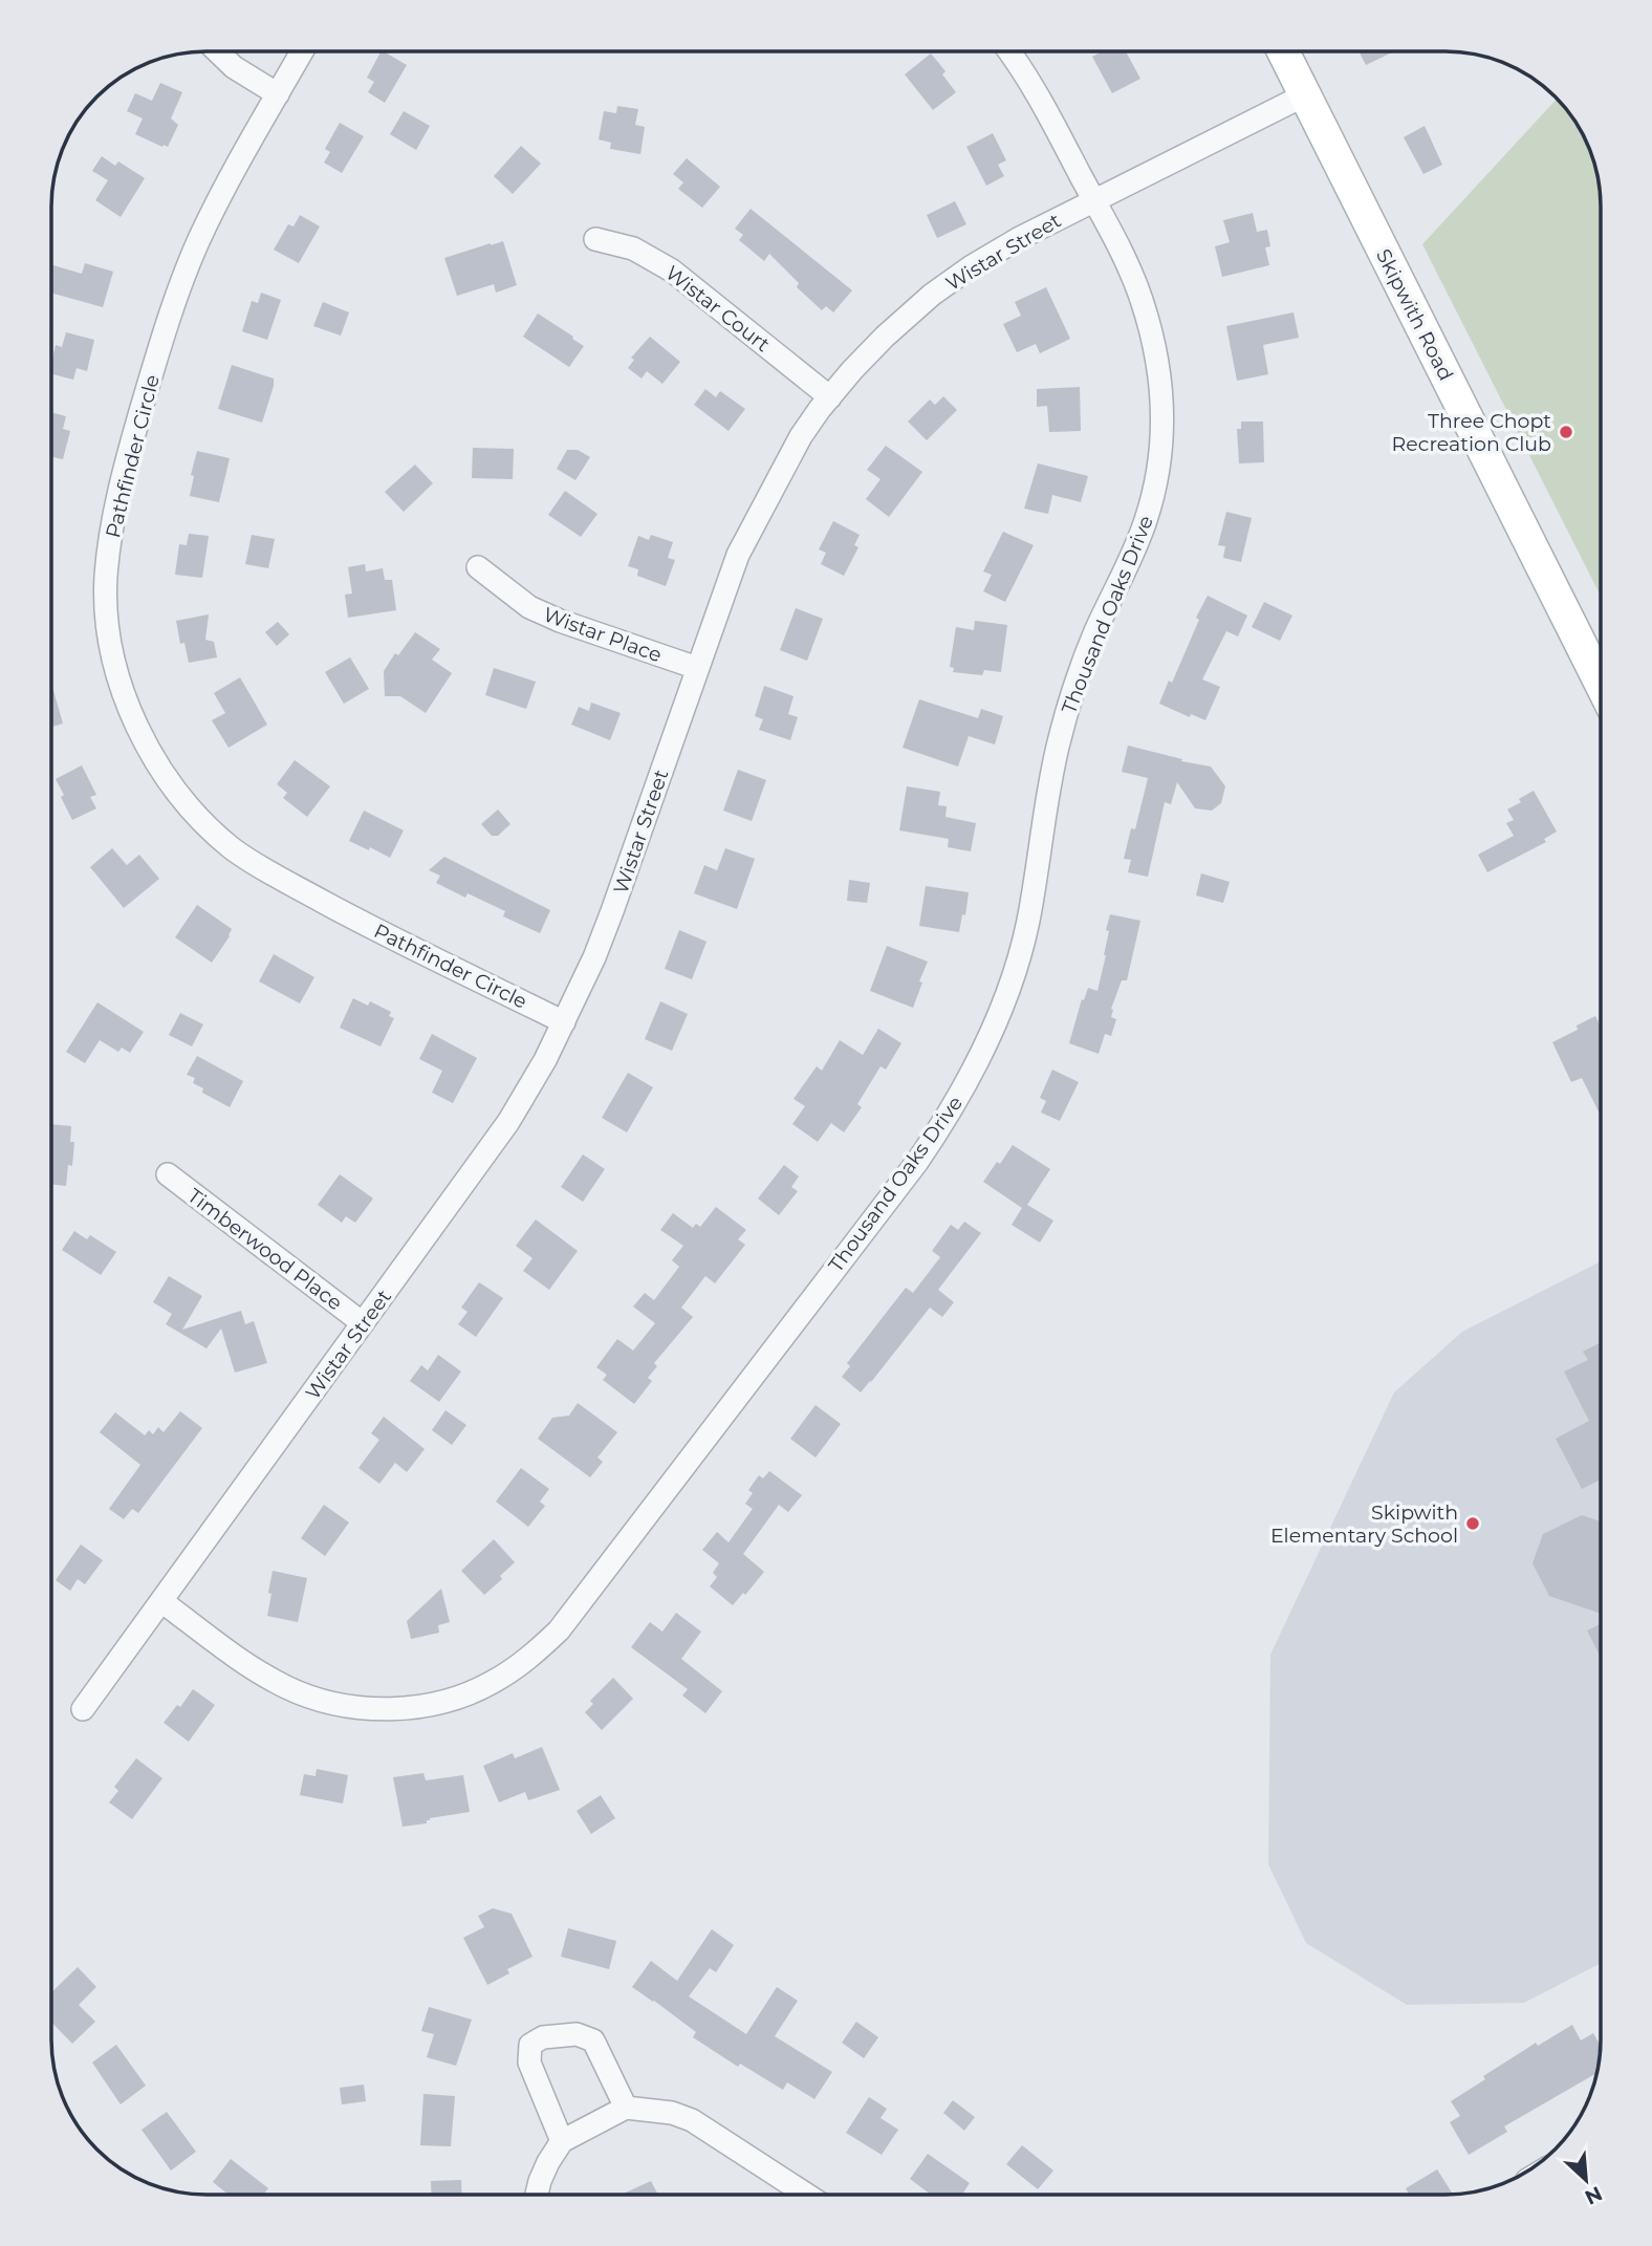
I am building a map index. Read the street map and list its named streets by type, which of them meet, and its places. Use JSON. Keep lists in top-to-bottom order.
{
  "streets": {
    "main road": ["Skipwith Road"],
    "street": [
      "Wistar Street",
      "Wistar Court",
      "Pathfinder Circle",
      "Thousand Oaks Drive",
      "Wistar Place",
      "Timberwood Place"
    ]
  },
  "crossings": [
    ["Wistar Street", "Wistar Court"],
    ["Wistar Street", "Skipwith Road"],
    ["Wistar Street", "Pathfinder Circle"],
    ["Wistar Street", "Thousand Oaks Drive"],
    ["Wistar Street", "Wistar Place"],
    ["Wistar Street", "Timberwood Place"]
  ],
  "places": ["Three Chopt Recreation Club", "Skipwith Elementary School"],
  "north": "bottom right"
}
